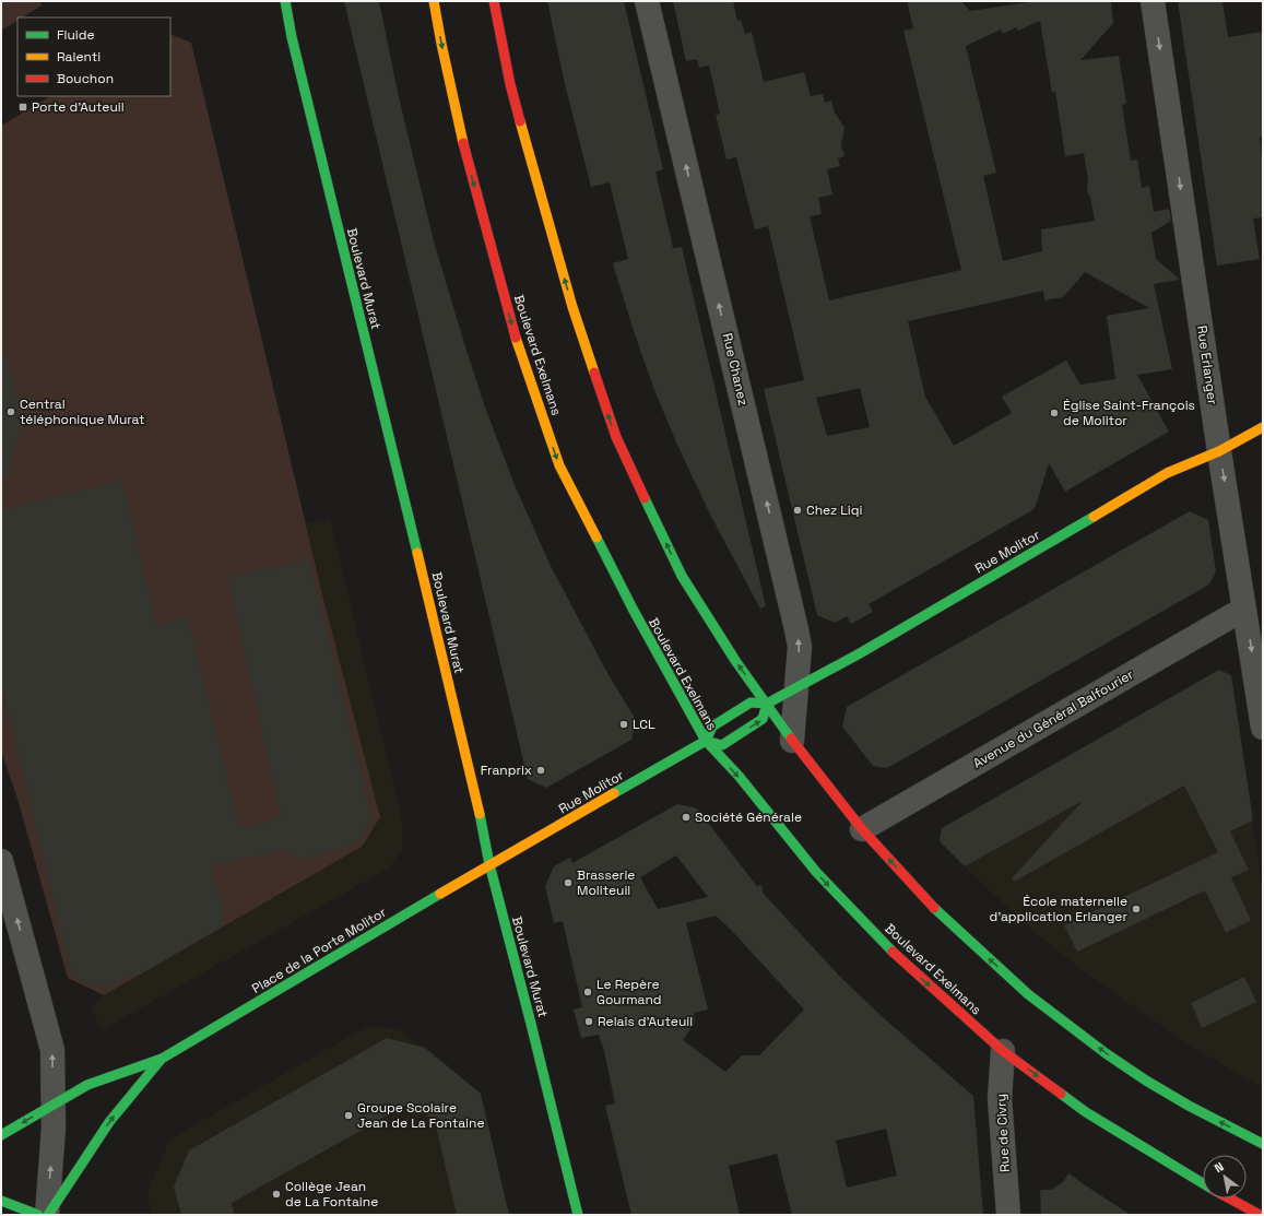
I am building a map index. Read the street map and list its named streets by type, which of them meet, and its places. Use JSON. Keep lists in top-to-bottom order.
{
  "streets": {
    "main road": [
      "Boulevard Murat",
      "Boulevard Exelmans",
      "Rue Molitor",
      "Place de la Porte Molitor"
    ],
    "street": [
      "Rue Erlanger",
      "Rue Chanez",
      "Avenue du Général Balfourier",
      "Rue de Civry"
    ]
  },
  "crossings": [
    ["Boulevard Murat", "Rue Molitor"],
    ["Boulevard Murat", "Place de la Porte Molitor"],
    ["Boulevard Exelmans", "Rue Molitor"],
    ["Boulevard Exelmans", "Rue de Civry"],
    ["Rue Erlanger", "Rue Molitor"],
    ["Rue Erlanger", "Avenue du Général Balfourier"],
    ["Rue Chanez", "Rue Molitor"],
    ["Rue Molitor", "Place de la Porte Molitor"]
  ],
  "one_way": ["Rue Erlanger", "Rue Chanez"],
  "places": {
    "transit": ["Porte d'Auteuil"],
    "other": [
      "Central téléphonique Murat",
      "Église Saint-François de Molitor",
      "Chez Liqi",
      "LCL",
      "Franprix",
      "Société Générale",
      "Brasserie Moliteuil",
      "École maternelle d'application Erlanger",
      "Le Repère Gourmand",
      "Relais d'Auteuil",
      "Groupe Scolaire Jean de La Fontaine",
      "Collège Jean de La Fontaine"
    ]
  },
  "legend": ["Fluide", "Ralenti", "Bouchon"],
  "north": "top left"
}
